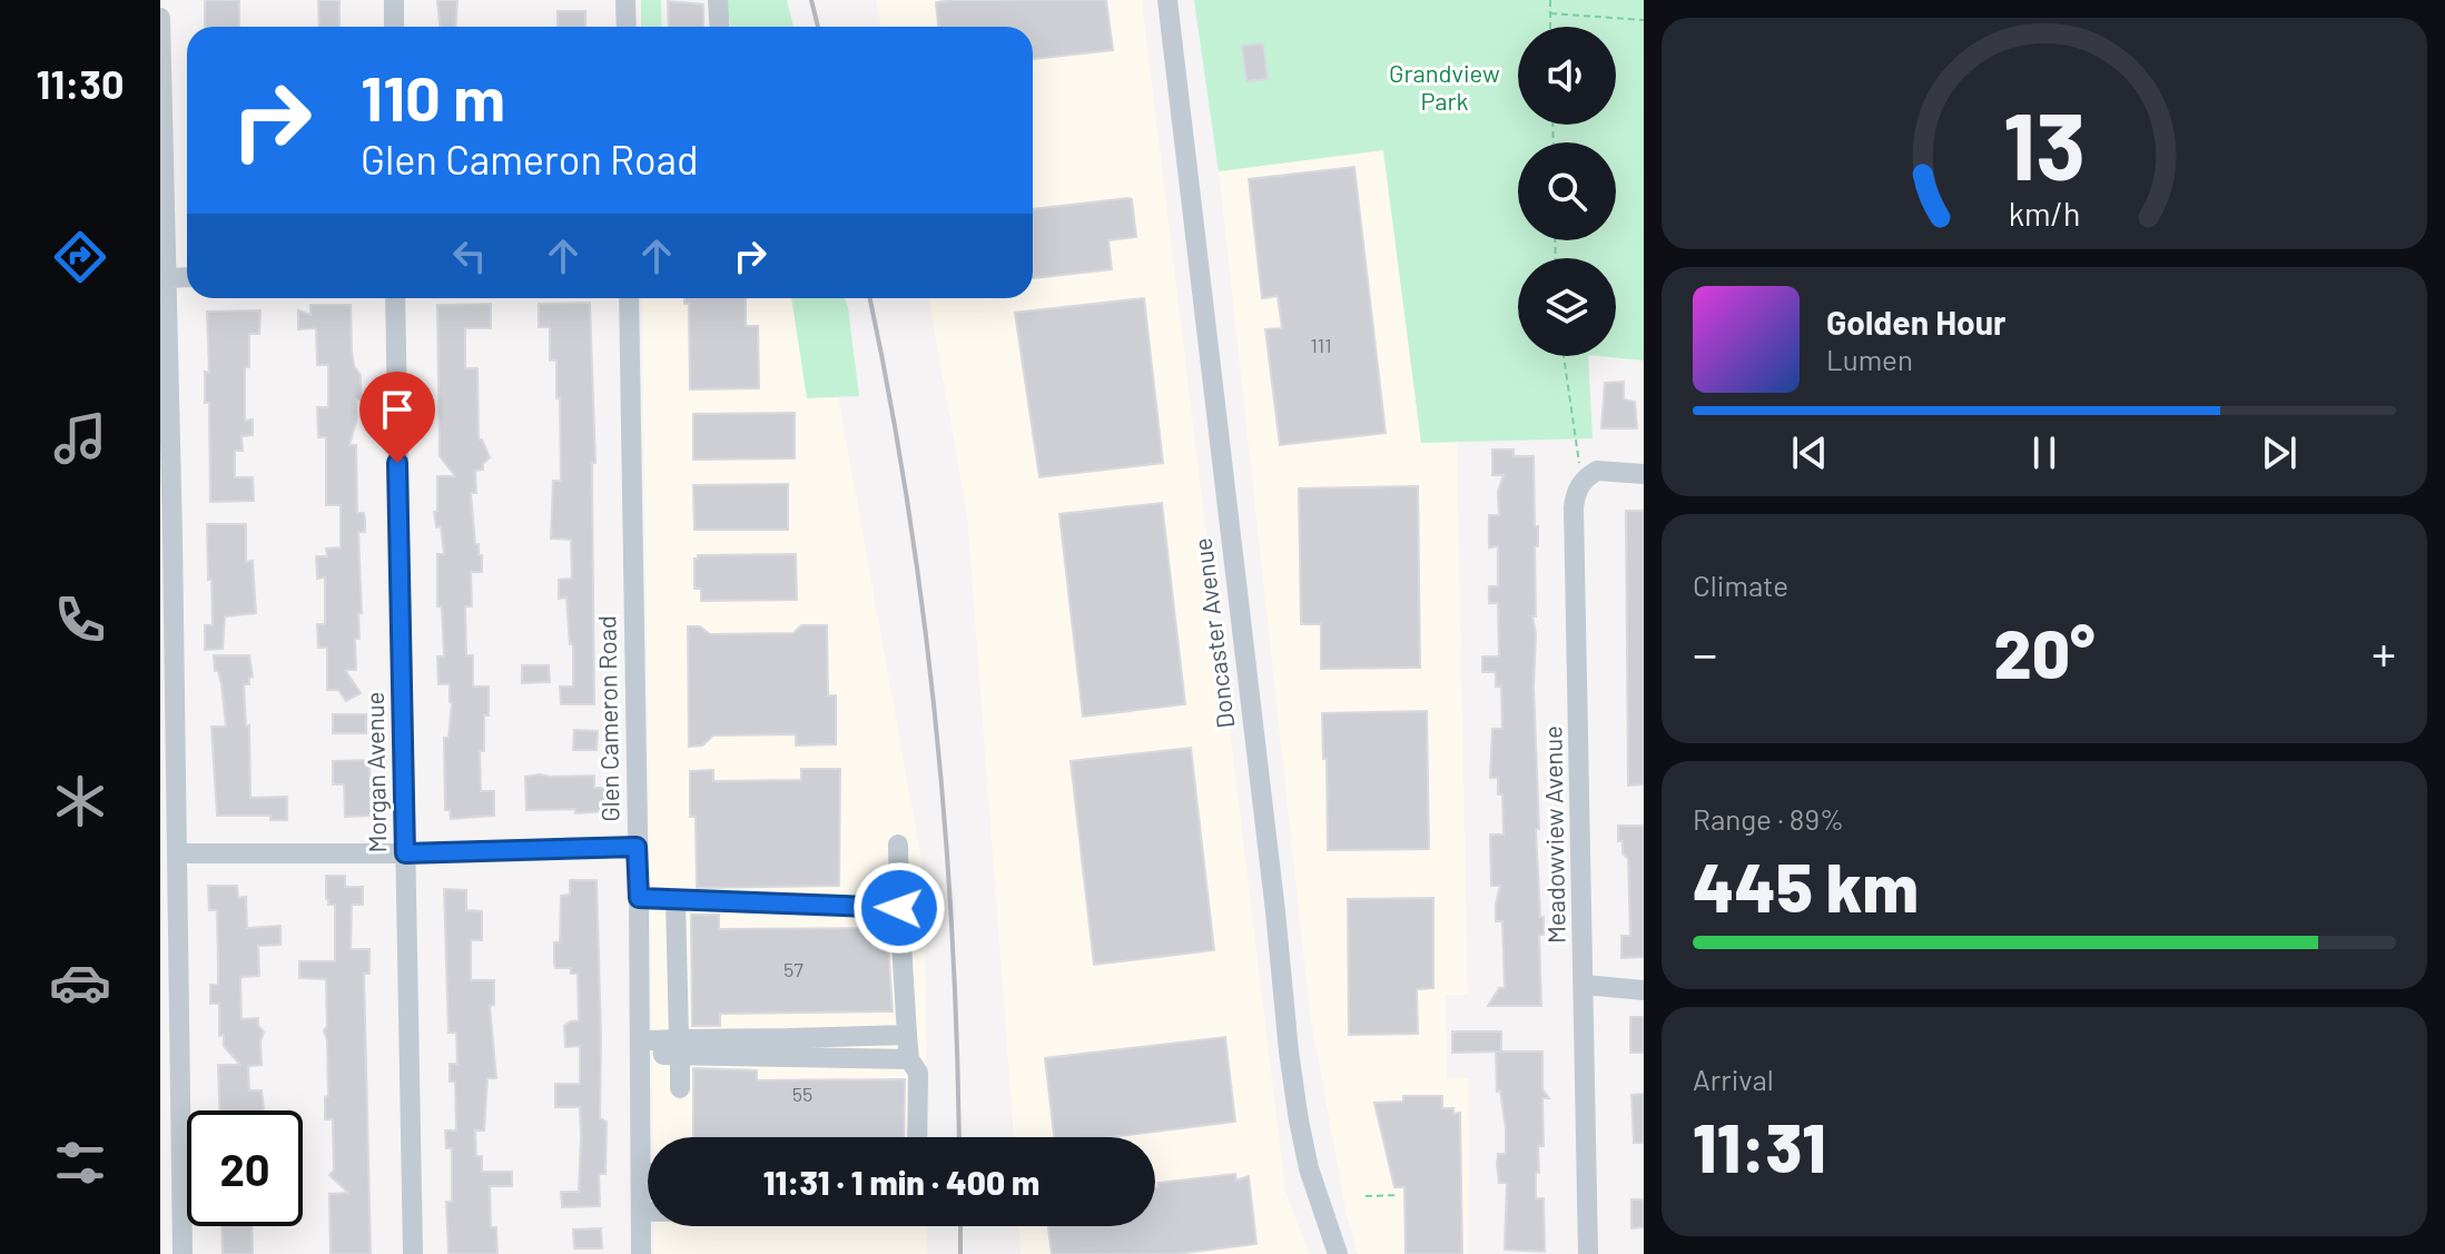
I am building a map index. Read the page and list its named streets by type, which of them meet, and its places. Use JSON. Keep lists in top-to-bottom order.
{
  "streets": {
    "street": [
      "Doncaster Avenue",
      "Glen Cameron Road",
      "Morgan Avenue",
      "Meadowview Avenue"
    ]
  },
  "parks": ["Grandview Park"],
  "house_numbers": ["111", "57", "55"],
  "page": {
    "tabs": "11:30",
    "turn": ["110 m", "Glen Cameron Road"],
    "song": ["Golden Hour", "Lumen"],
    "tile": [
      "Climate",
      ["Range · 89%", "445 km"],
      ["Arrival", "11:31"]
    ],
    "heat": ["−", "20°", "+"],
    "limit": "20",
    "trip": "11:31 · 1 min · 400 m",
    "gauge": ["13", "km/h"]
  }
}
